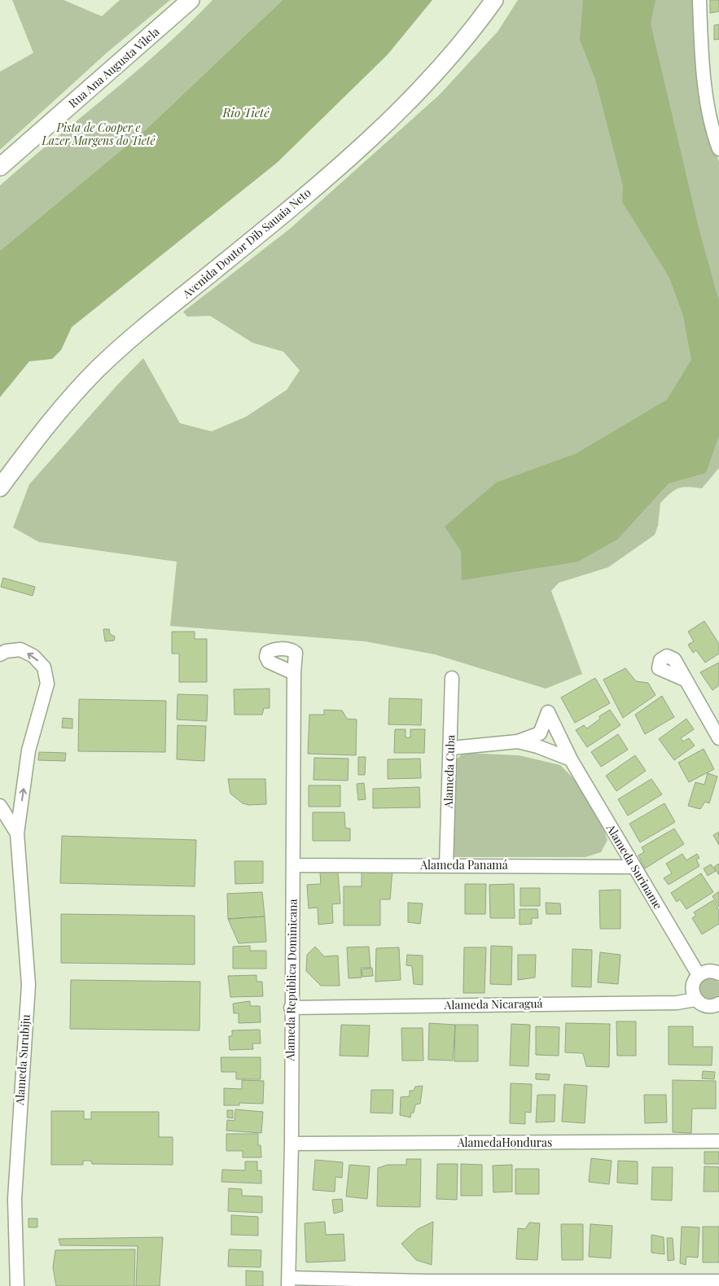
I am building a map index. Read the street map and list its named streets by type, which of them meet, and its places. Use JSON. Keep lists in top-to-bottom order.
{
  "streets": {
    "main road": ["Rua Ana Augusta Vilela", "Avenida Doutor Dib Sauaia Neto"],
    "street": [
      "Alameda Cuba",
      "Alameda Panamá",
      "Alameda Suriname",
      "Alameda República Dominicana",
      "Alameda Nicaraguá",
      "Alameda Surubiju",
      "AlamedaHonduras"
    ]
  },
  "crossings": [
    ["Alameda Cuba", "Alameda Panamá"],
    ["Alameda Panamá", "Alameda Suriname"],
    ["Alameda Panamá", "Alameda República Dominicana"],
    ["Alameda República Dominicana", "Alameda Nicaraguá"],
    ["Alameda República Dominicana", "AlamedaHonduras"]
  ],
  "water": ["Rio Tietê"],
  "parks": ["Pista de Cooper e Lazer Margens do Tietê"]
}
